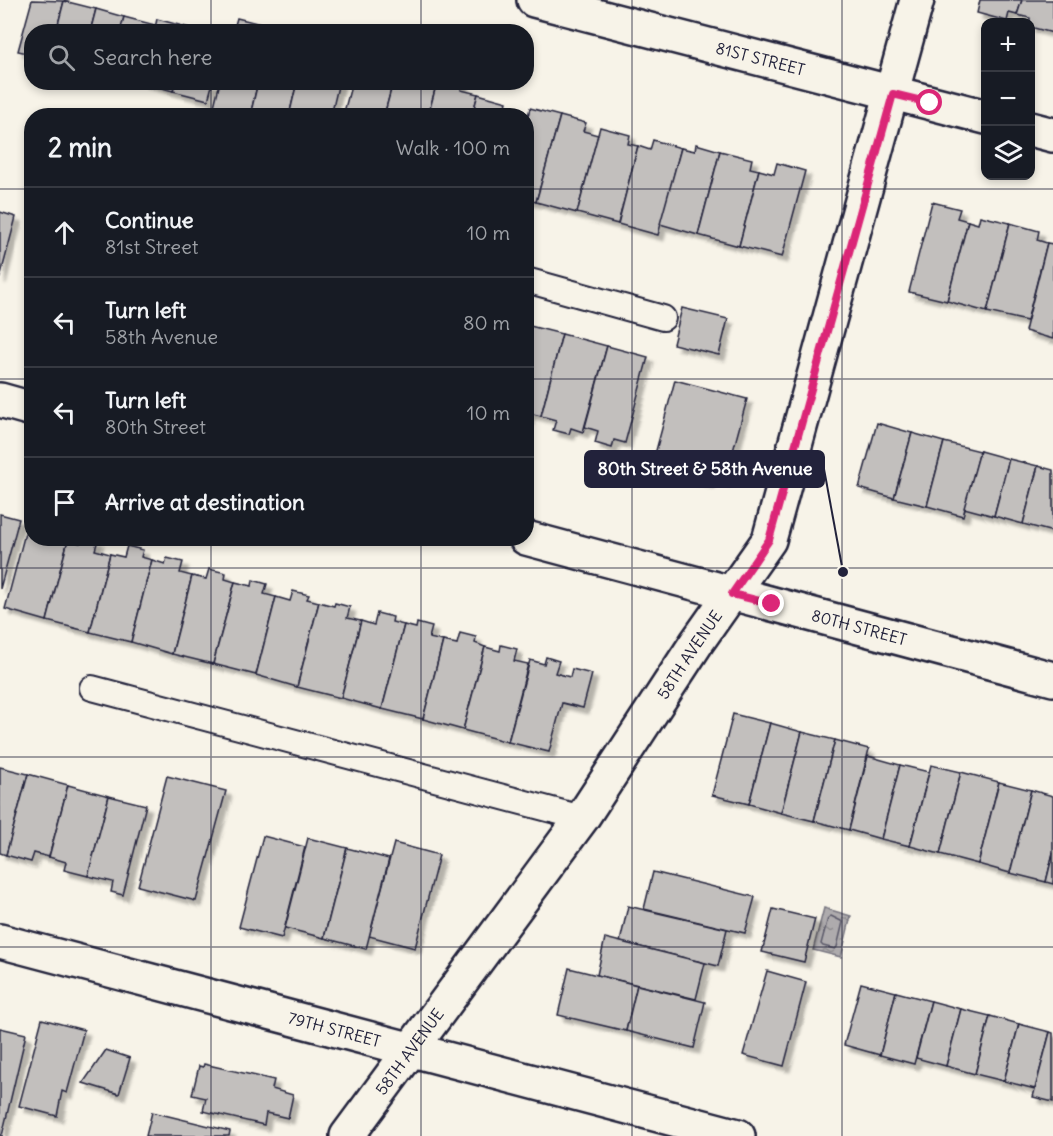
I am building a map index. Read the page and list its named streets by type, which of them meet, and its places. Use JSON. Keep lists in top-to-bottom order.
{
  "streets": {
    "street": [
      "81ST STREET",
      "80TH STREET",
      "58TH AVENUE",
      "79TH STREET"
    ]
  },
  "crossings": [
    ["81ST STREET", "58TH AVENUE"],
    ["80TH STREET", "58TH AVENUE"],
    ["58TH AVENUE", "79TH STREET"]
  ],
  "places": ["80th Street & 58th Avenue"],
  "page": {
    "map_buttons": ["+", "−"],
    "search": "Search here",
    "heading": ["2 min", "Walk · 100 m"],
    "list": [
      ["Continue", "81st Street", "10 m"],
      ["Turn left", "58th Avenue", "80 m"],
      ["Turn left", "80th Street", "10 m"],
      "Arrive at destination"
    ]
  }
}
